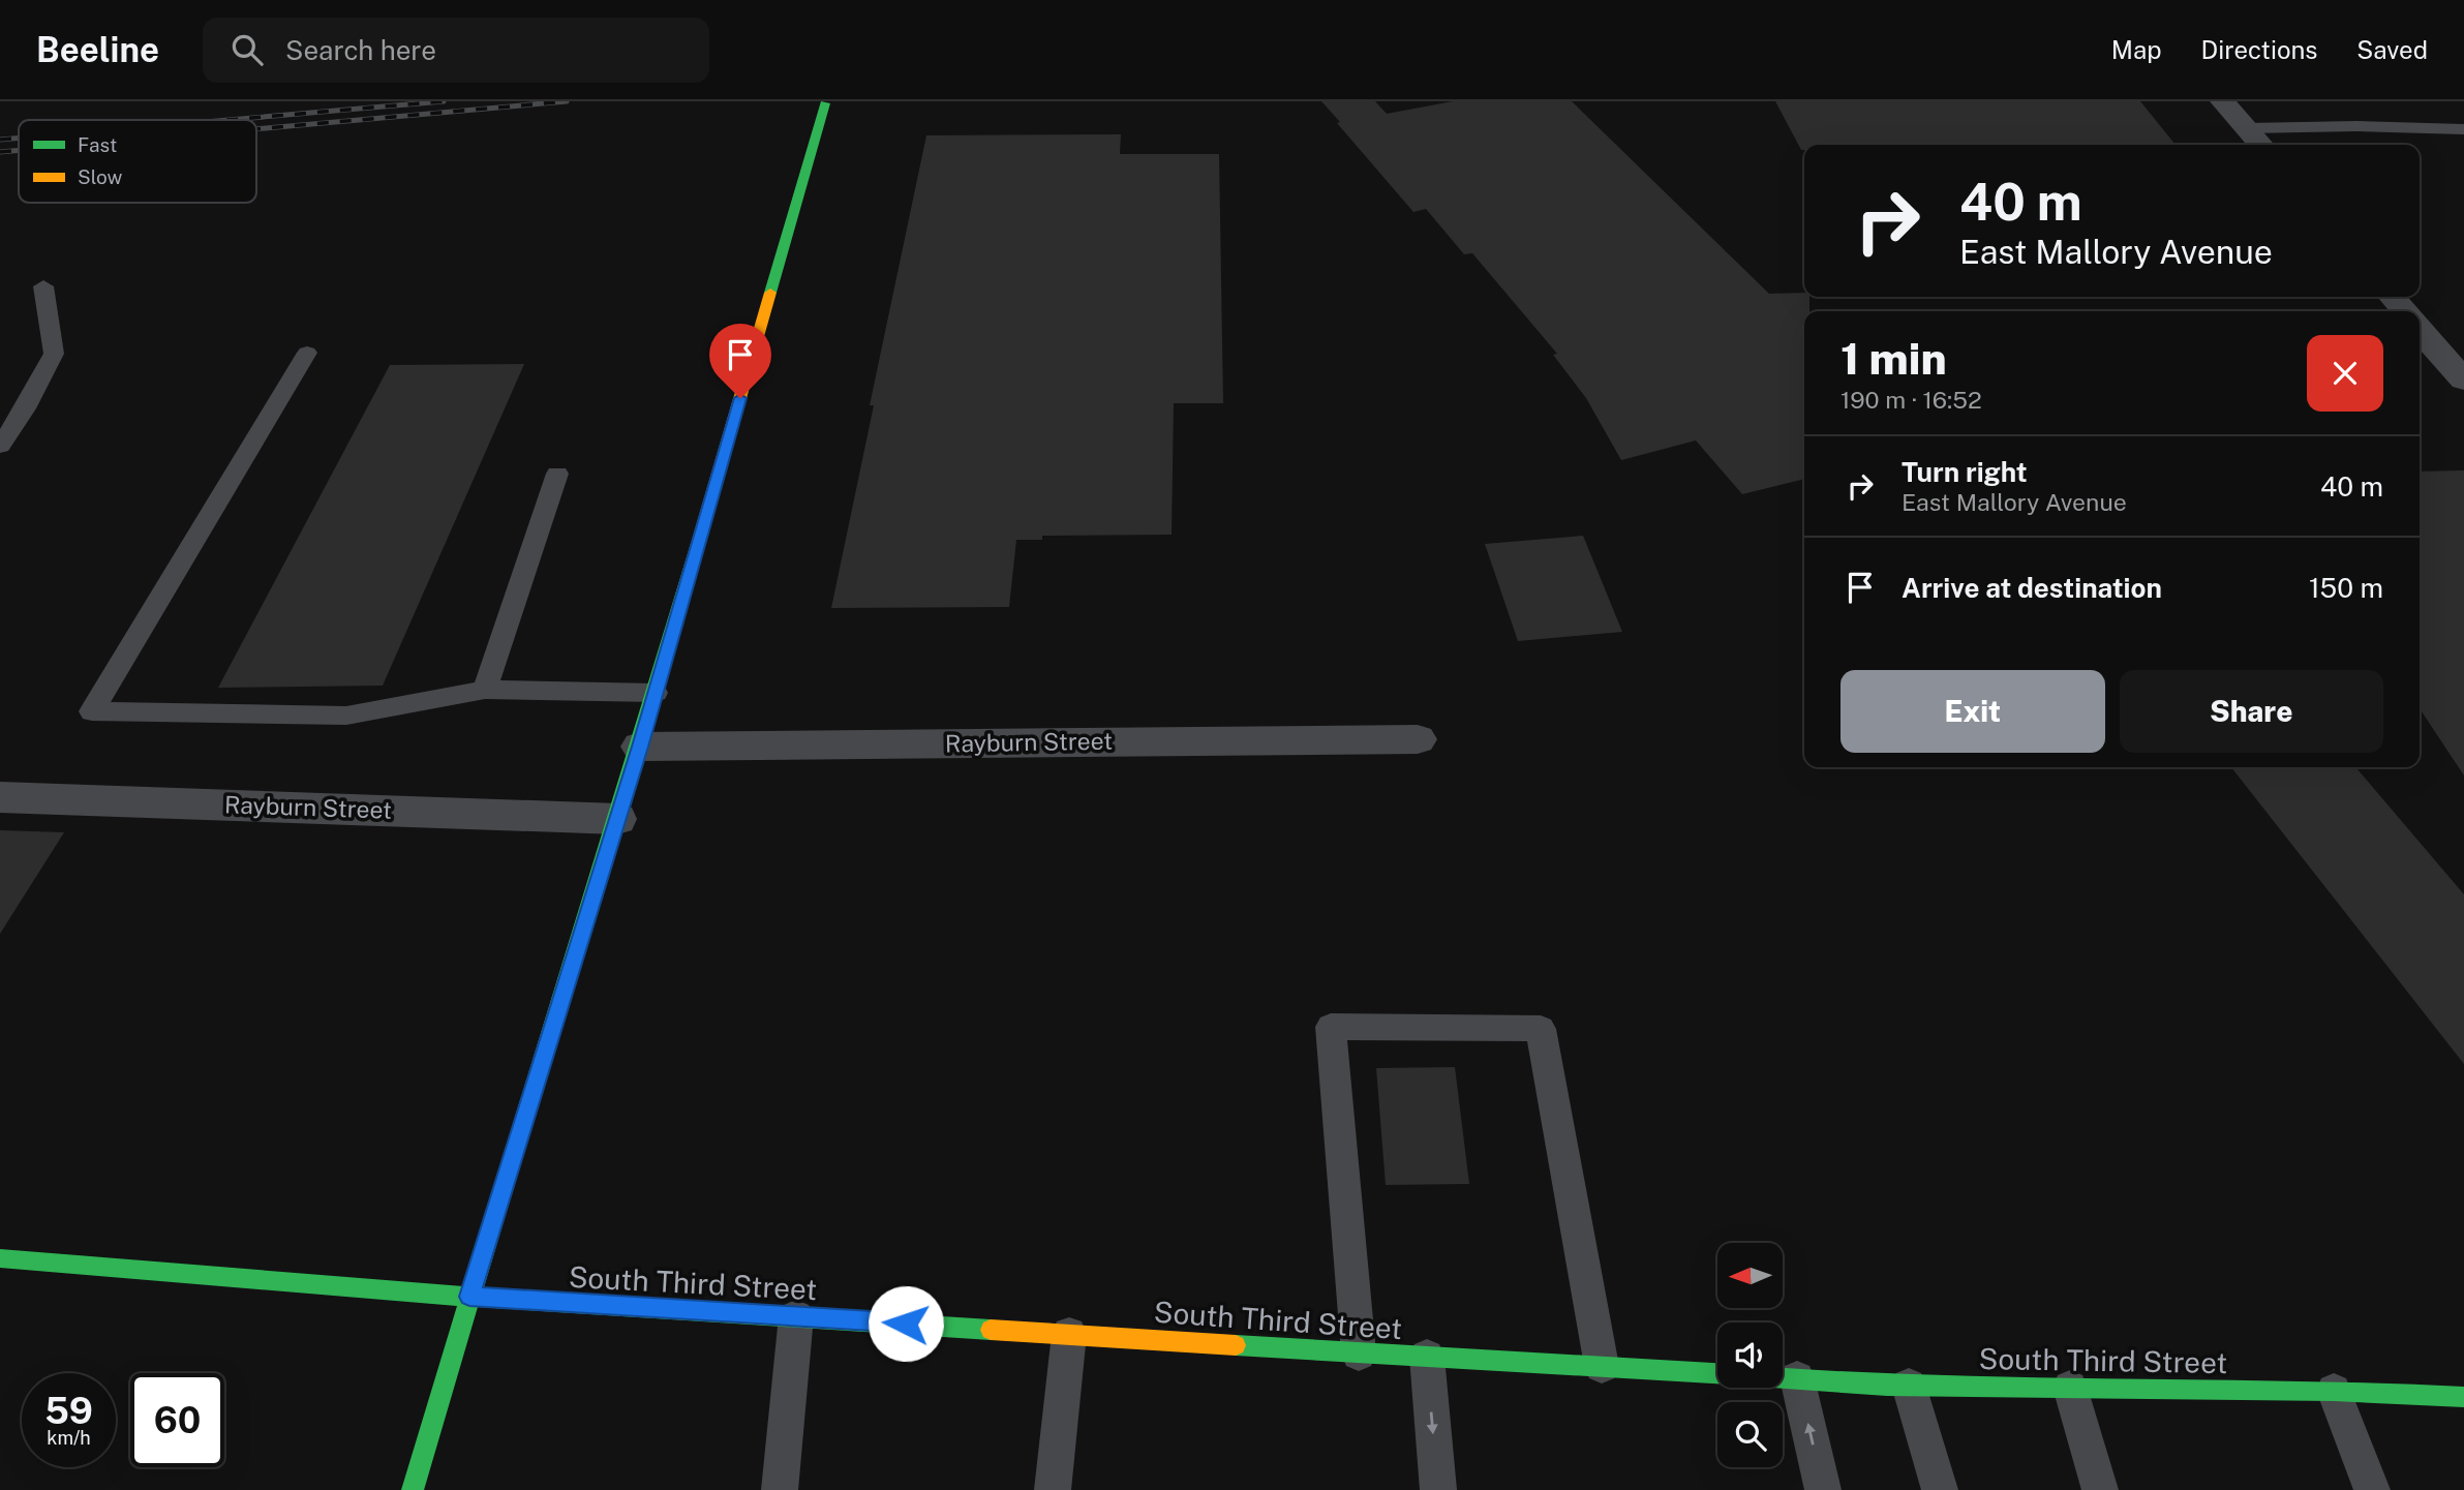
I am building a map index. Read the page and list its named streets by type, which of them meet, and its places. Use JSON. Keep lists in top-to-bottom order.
{
  "streets": {
    "main road": ["South Third Street"],
    "street": ["Rayburn Street"]
  },
  "legend": ["Fast", "Slow"],
  "north": "left",
  "page": {
    "header": "Beeline",
    "search": "Search here",
    "nav": ["Map", "Directions", "Saved"],
    "turn": ["40 m", "East Mallory Avenue"],
    "heading": ["1 min", "190 m · 16:52"],
    "list": [
      {
        "name": "Turn right",
        "note": "East Mallory Avenue",
        "value": "40 m"
      },
      {
        "name": "Arrive at destination",
        "value": "150 m"
      }
    ],
    "buttons": ["Exit", "Share"],
    "speed": "59 km/h",
    "limit": "60"
  }
}
